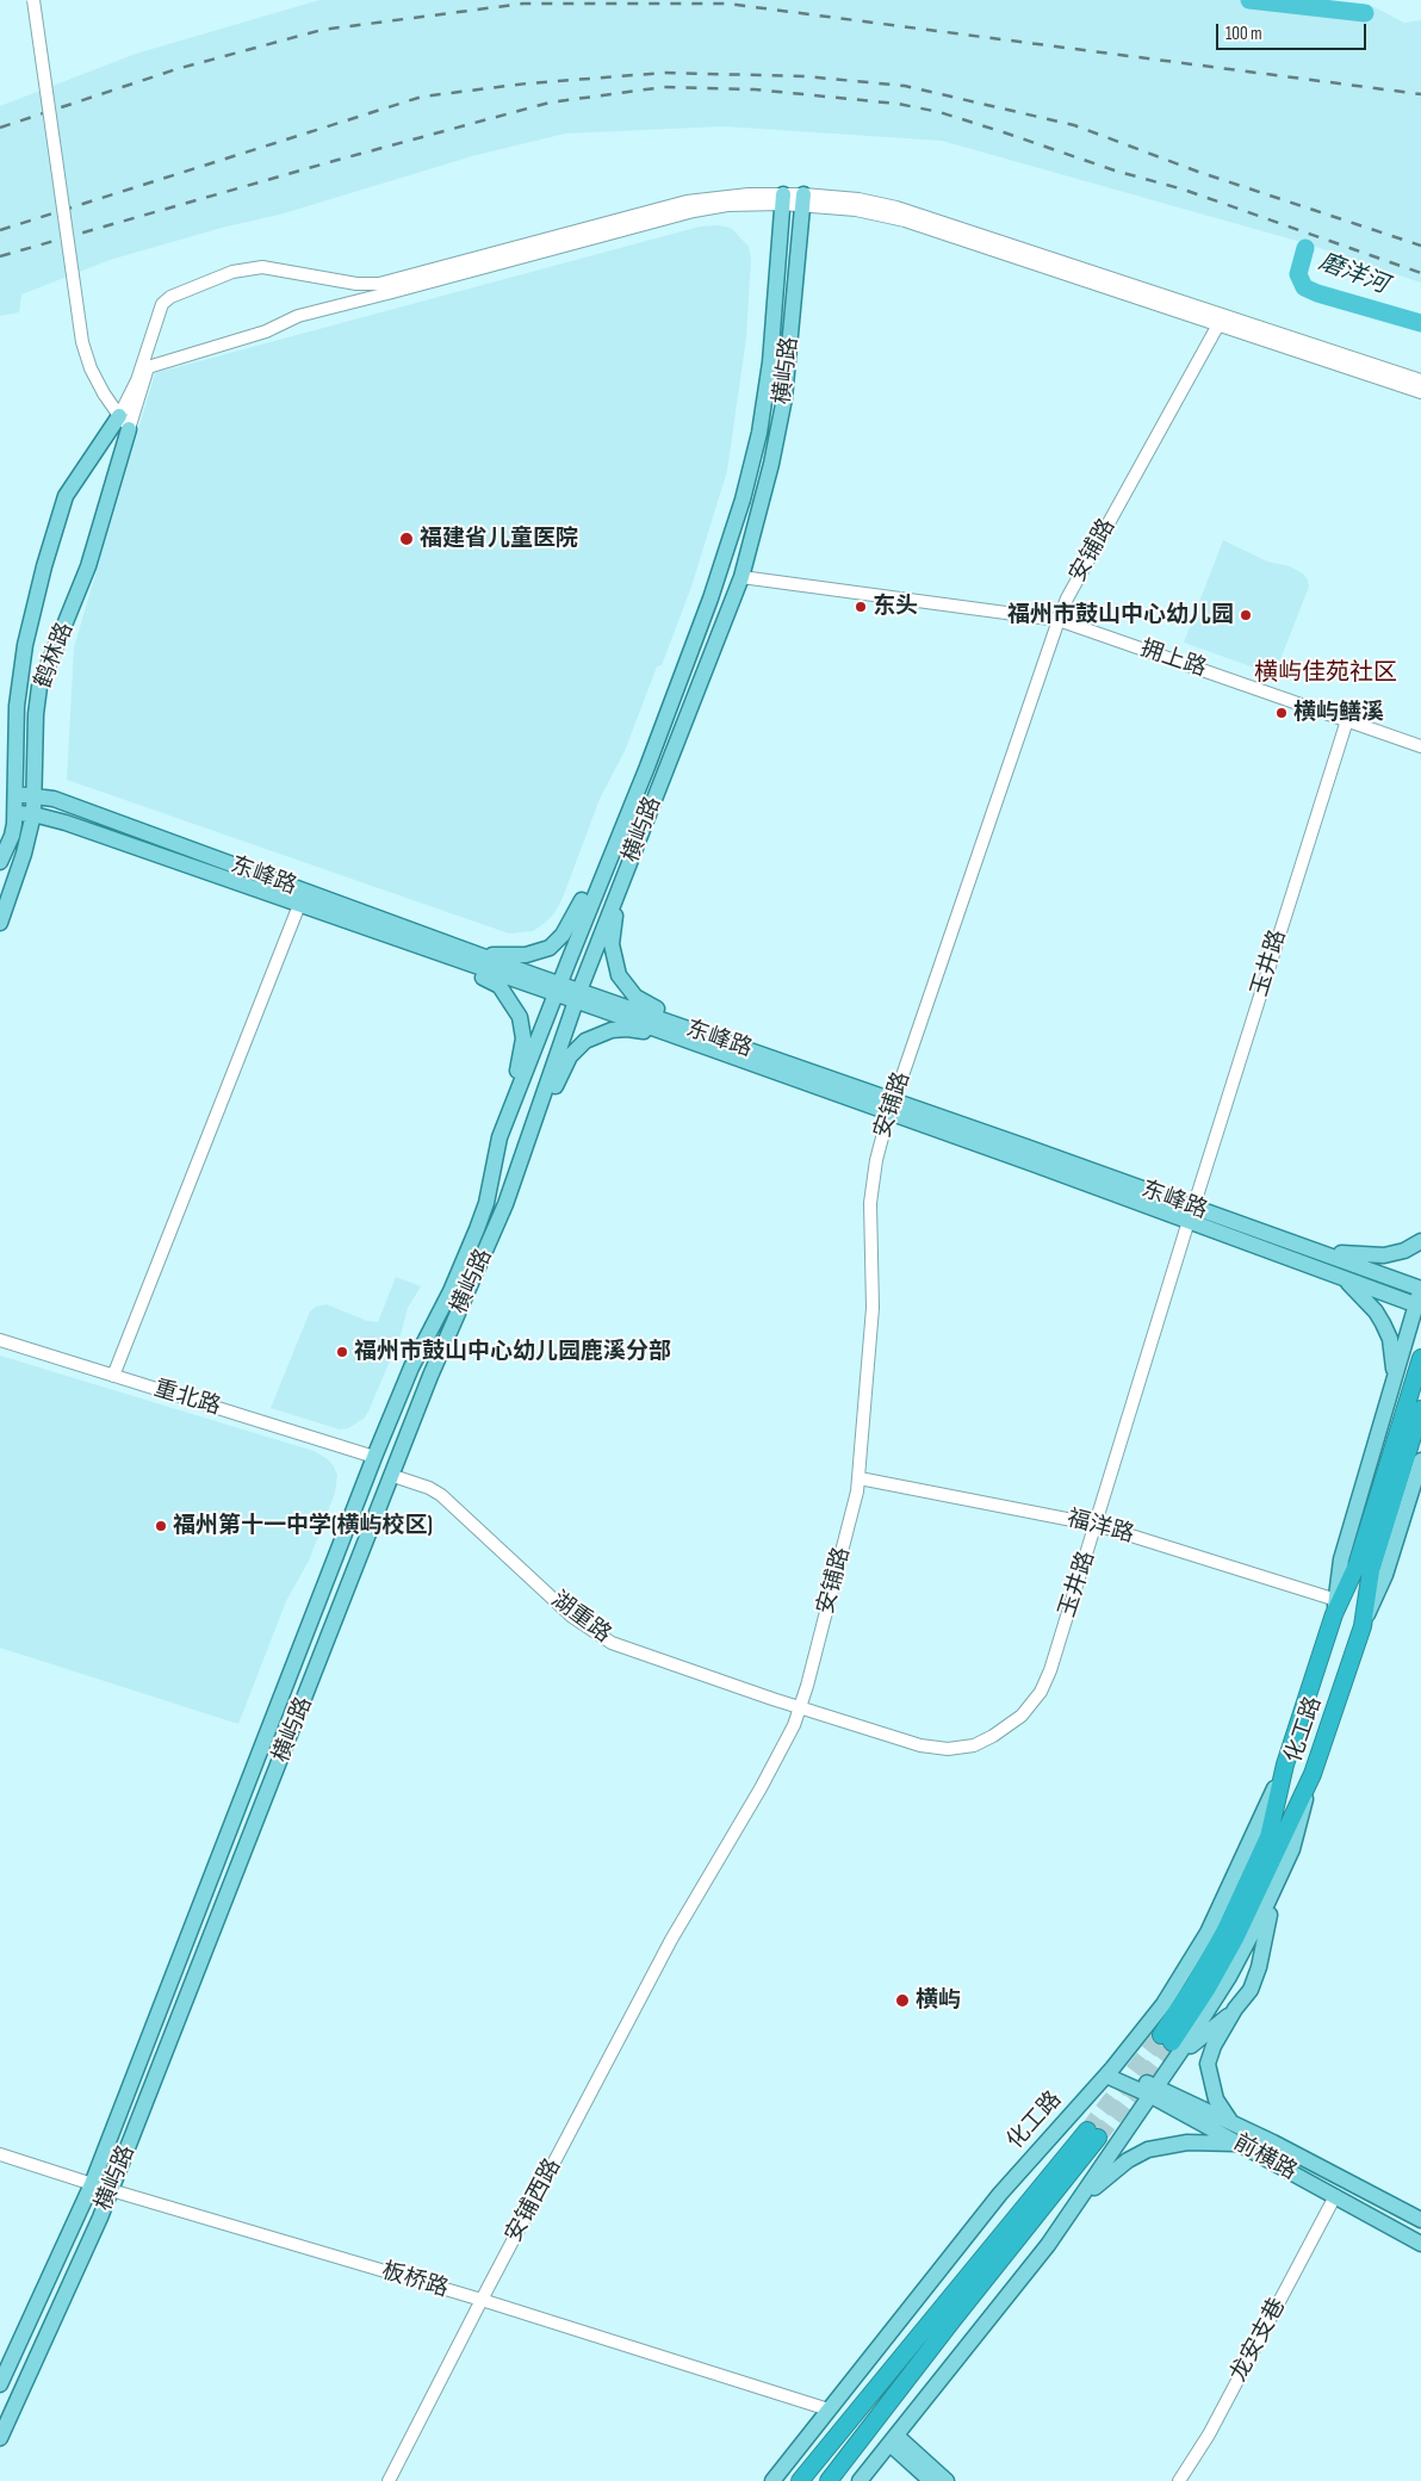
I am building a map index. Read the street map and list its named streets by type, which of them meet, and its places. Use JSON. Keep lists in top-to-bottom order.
{
  "streets": {
    "highway": ["化工路"],
    "main road": [
      "横屿路",
      "鹤林路",
      "东峰路",
      "前横路"
    ],
    "street": [
      "安铺路",
      "拥上路",
      "玉井路",
      "重北路",
      "福洋路",
      "湖重路",
      "安铺西路",
      "板桥路",
      "龙安支巷"
    ]
  },
  "crossings": [
    ["横屿路", "拥上路"],
    ["横屿路", "东峰路"],
    ["横屿路", "重北路"],
    ["横屿路", "湖重路"],
    ["横屿路", "板桥路"],
    ["安铺路", "拥上路"],
    ["安铺路", "东峰路"],
    ["安铺路", "玉井路"],
    ["安铺路", "福洋路"],
    ["安铺路", "湖重路"],
    ["安铺路", "安铺西路"],
    ["鹤林路", "东峰路"],
    ["拥上路", "玉井路"],
    ["东峰路", "玉井路"],
    ["玉井路", "福洋路"],
    ["玉井路", "湖重路"],
    ["福洋路", "化工路"],
    ["化工路", "前横路"],
    ["化工路", "板桥路"],
    ["前横路", "龙安支巷"],
    ["安铺西路", "板桥路"]
  ],
  "districts": ["横屿佳苑社区"],
  "water": ["磨洋河"],
  "places": [
    "福建省儿童医院",
    "东头",
    "福州市鼓山中心幼儿园",
    "横屿鳝溪",
    "福州市鼓山中心幼儿园鹿溪分部",
    "福州第十一中学(横屿校区)",
    "横屿"
  ],
  "scale_bar": "100 m"
}
